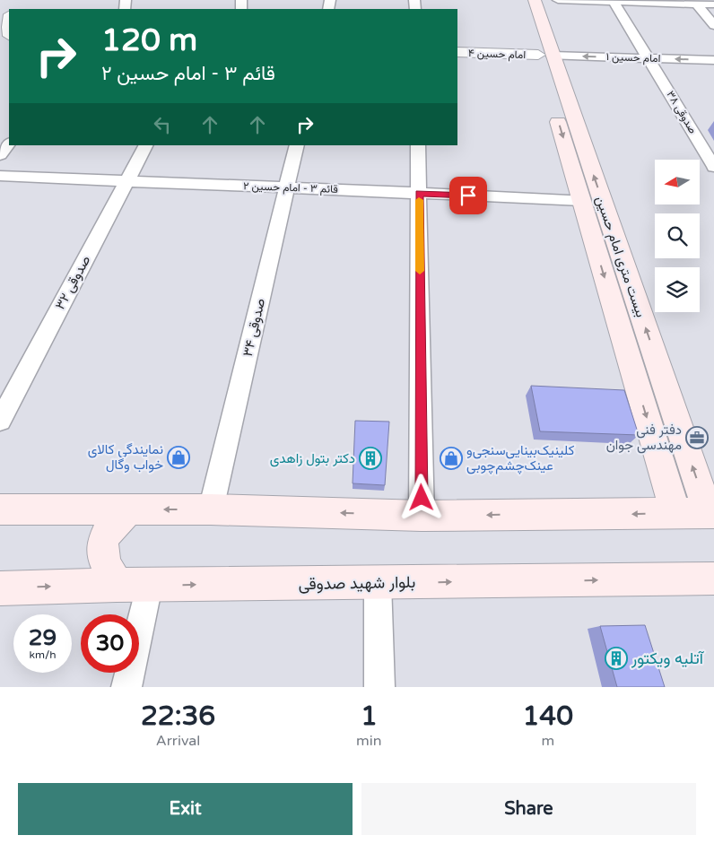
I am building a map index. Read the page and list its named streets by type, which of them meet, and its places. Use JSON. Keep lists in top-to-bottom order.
{
  "streets": {
    "main road": ["بیست متری امام حسین", "بلوار شهید صدوقی"],
    "street": [
      "امام حسین ۴",
      "امام حسین ۱",
      "صدوقی ۳۸",
      "قائم ۳ - امام حسین ۲",
      "صدوقی ۳۲",
      "صدوقی ۳۴"
    ]
  },
  "crossings": [
    ["امام حسین ۴", "امام حسین ۱"],
    ["امام حسین ۴", "بیست متری امام حسین"],
    ["امام حسین ۱", "صدوقی ۳۸"],
    ["امام حسین ۱", "بیست متری امام حسین"],
    ["قائم ۳ - امام حسین ۲", "بیست متری امام حسین"],
    ["قائم ۳ - امام حسین ۲", "صدوقی ۳۲"],
    ["قائم ۳ - امام حسین ۲", "صدوقی ۳۴"]
  ],
  "places": {
    "office": ["دفتر فنی مهندسی جوان"],
    "shop": ["نمایندگی کالای خواب وگال", "کلینیک‌بینایی‌سنجی‌و ‌عینک‌چشم‌چوبی"],
    "building": ["دکتر بتول زاهدی", "آتلیه ویکتور"]
  },
  "north": "left",
  "page": {
    "turn": ["120 m", "قائم ۳ - امام حسین ۲"],
    "speed": "29 km/h",
    "limit": "30",
    "eta": [
      "22:36",
      "Arrival",
      "1",
      "min",
      "140",
      "m"
    ],
    "buttons": ["Exit", "Share"]
  }
}
